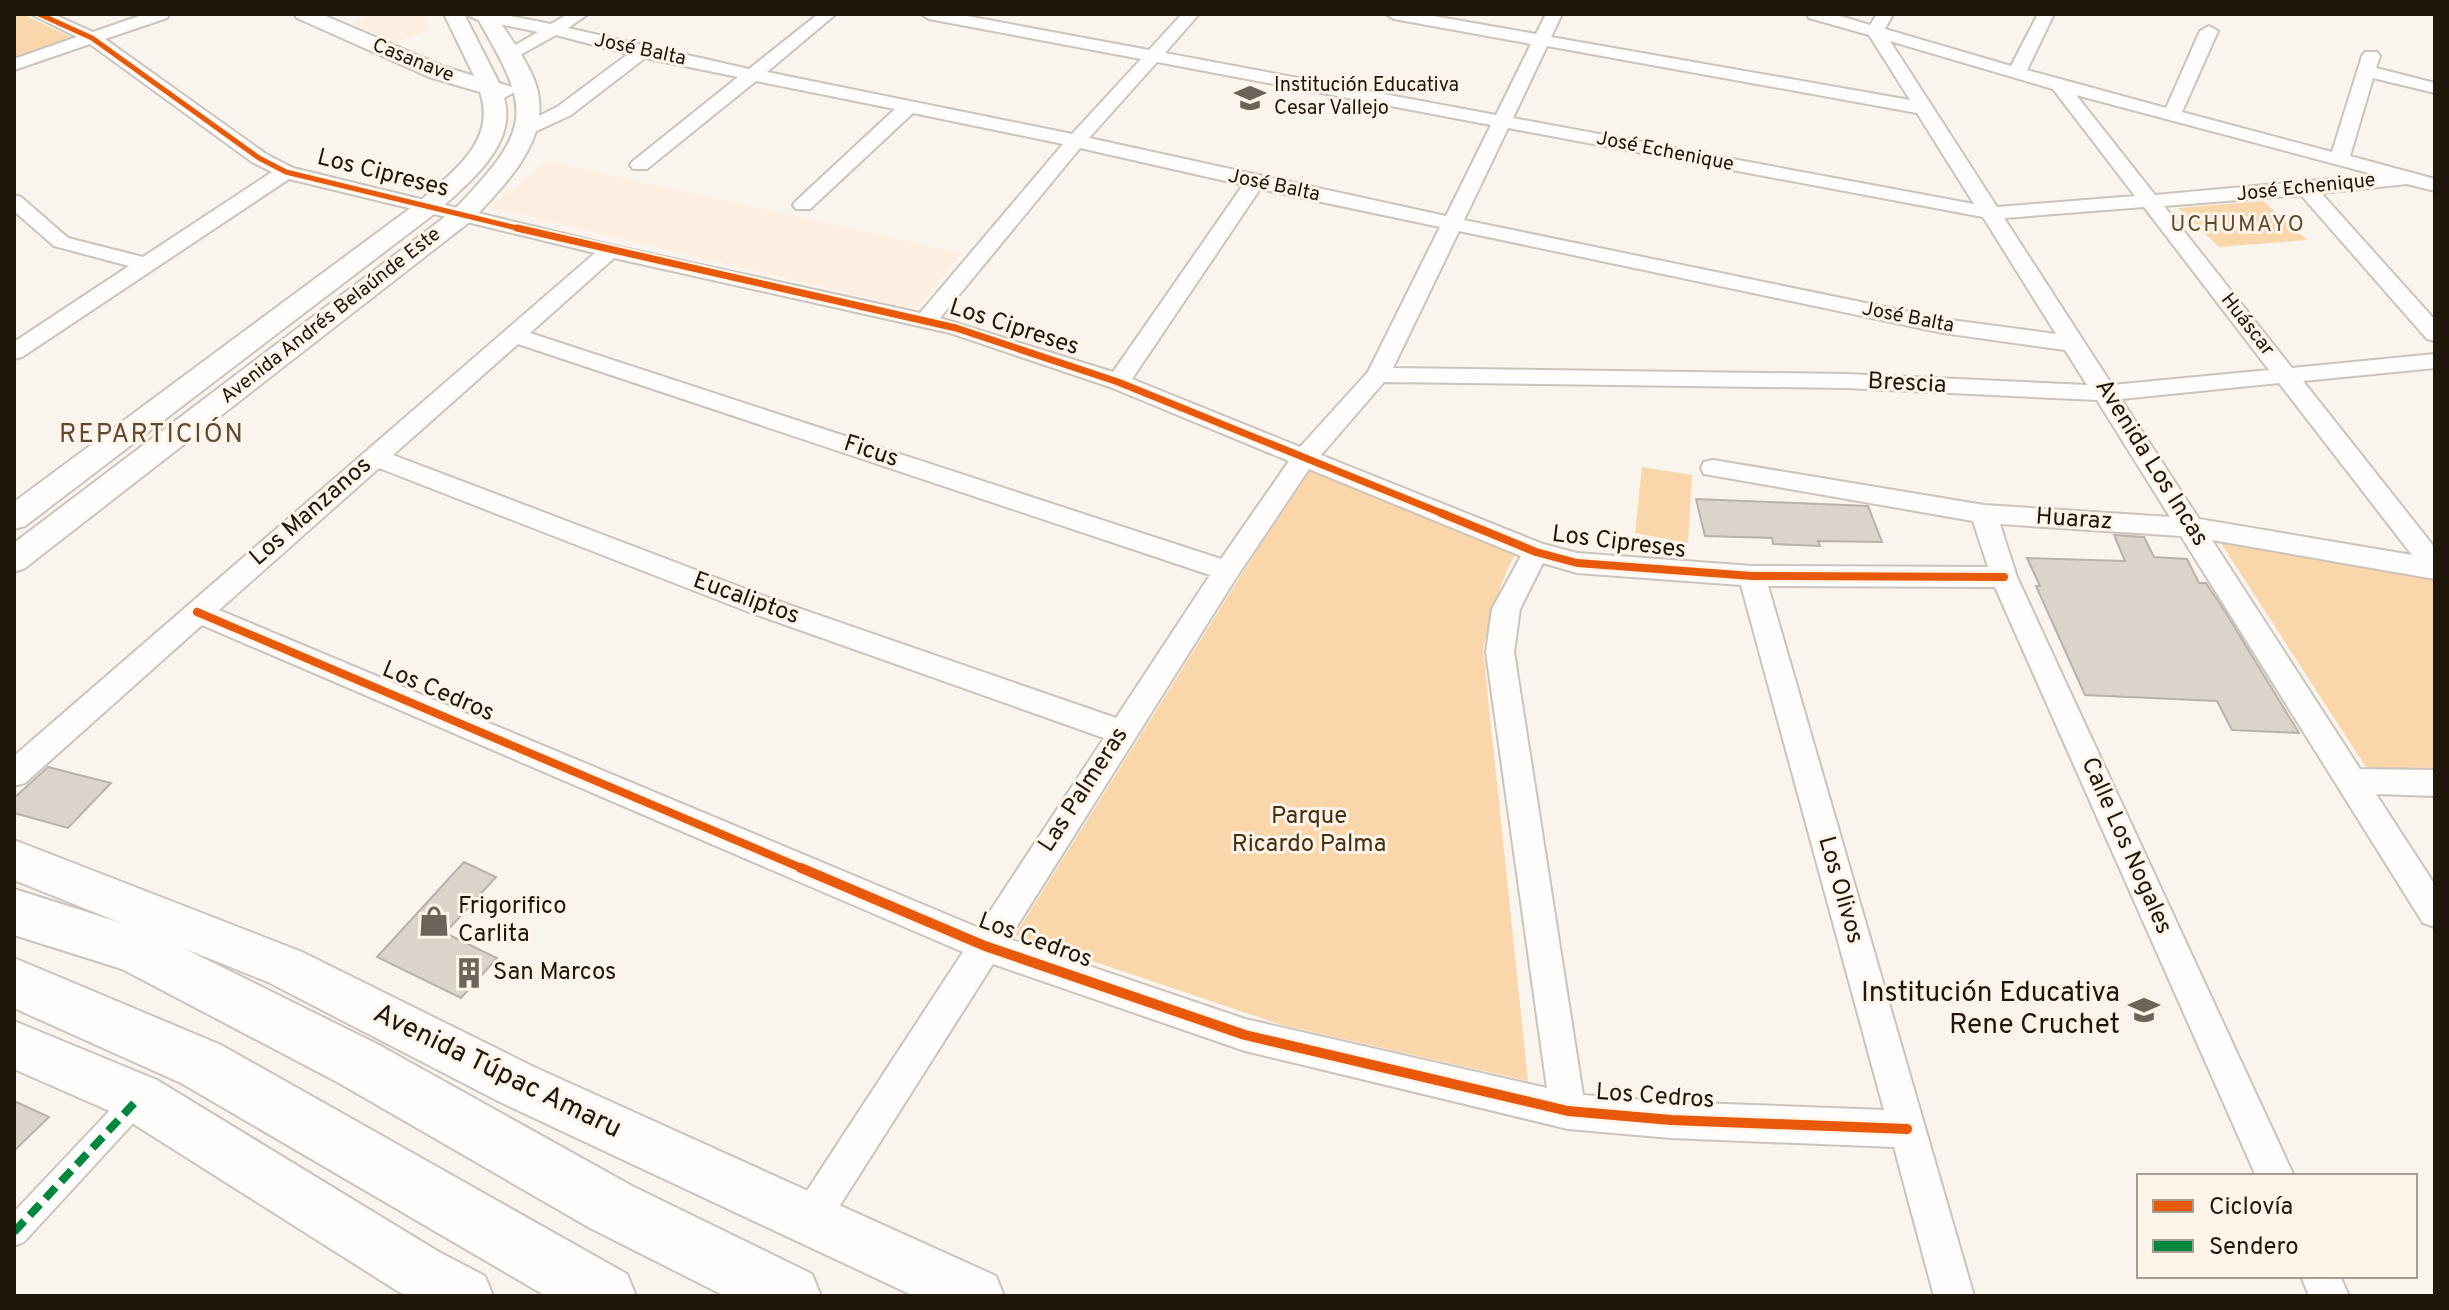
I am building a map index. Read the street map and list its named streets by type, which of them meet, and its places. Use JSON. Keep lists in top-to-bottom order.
{
  "streets": {
    "highway": ["Avenida Túpac Amaru"],
    "street": [
      "José Balta",
      "Casanave",
      "José Echenique",
      "Los Cipreses",
      "Avenida Andrés Belaúnde Este",
      "Huáscar",
      "Brescia",
      "Ficus",
      "Avenida Los Incas",
      "Los Manzanos",
      "Huaraz",
      "Eucaliptos",
      "Los Cedros",
      "Las Palmeras",
      "Calle Los Nogales",
      "Los Olivos"
    ]
  },
  "crossings": [
    ["José Balta", "Avenida Andrés Belaúnde Este"],
    ["José Balta", "Avenida Los Incas"],
    ["José Balta", "Las Palmeras"],
    ["Casanave", "Avenida Andrés Belaúnde Este"],
    ["José Echenique", "Huáscar"],
    ["José Echenique", "Avenida Los Incas"],
    ["José Echenique", "Las Palmeras"],
    ["Los Cipreses", "Avenida Andrés Belaúnde Este"],
    ["Los Cipreses", "Los Manzanos"],
    ["Los Cipreses", "Las Palmeras"],
    ["Los Cipreses", "Calle Los Nogales"],
    ["Los Cipreses", "Los Olivos"],
    ["Huáscar", "Brescia"],
    ["Huáscar", "Huaraz"],
    ["Brescia", "Avenida Los Incas"],
    ["Brescia", "Las Palmeras"],
    ["Ficus", "Los Manzanos"],
    ["Ficus", "Las Palmeras"],
    ["Avenida Los Incas", "Huaraz"],
    ["Los Manzanos", "Eucaliptos"],
    ["Los Manzanos", "Los Cedros"],
    ["Huaraz", "Calle Los Nogales"],
    ["Eucaliptos", "Las Palmeras"],
    ["Los Cedros", "Las Palmeras"],
    ["Los Cedros", "Los Olivos"],
    ["Las Palmeras", "Avenida Túpac Amaru"]
  ],
  "districts": ["UCHUMAYO", "REPARTICIÓN"],
  "parks": ["Parque Ricardo Palma"],
  "places": {
    "school or university": ["Institución Educativa Cesar Vallejo", "Institución Educativa Rene Cruchet"],
    "shop": ["Frigorifico Carlita"],
    "building": ["San Marcos"]
  },
  "legend": ["Ciclovía", "Sendero"]
}
